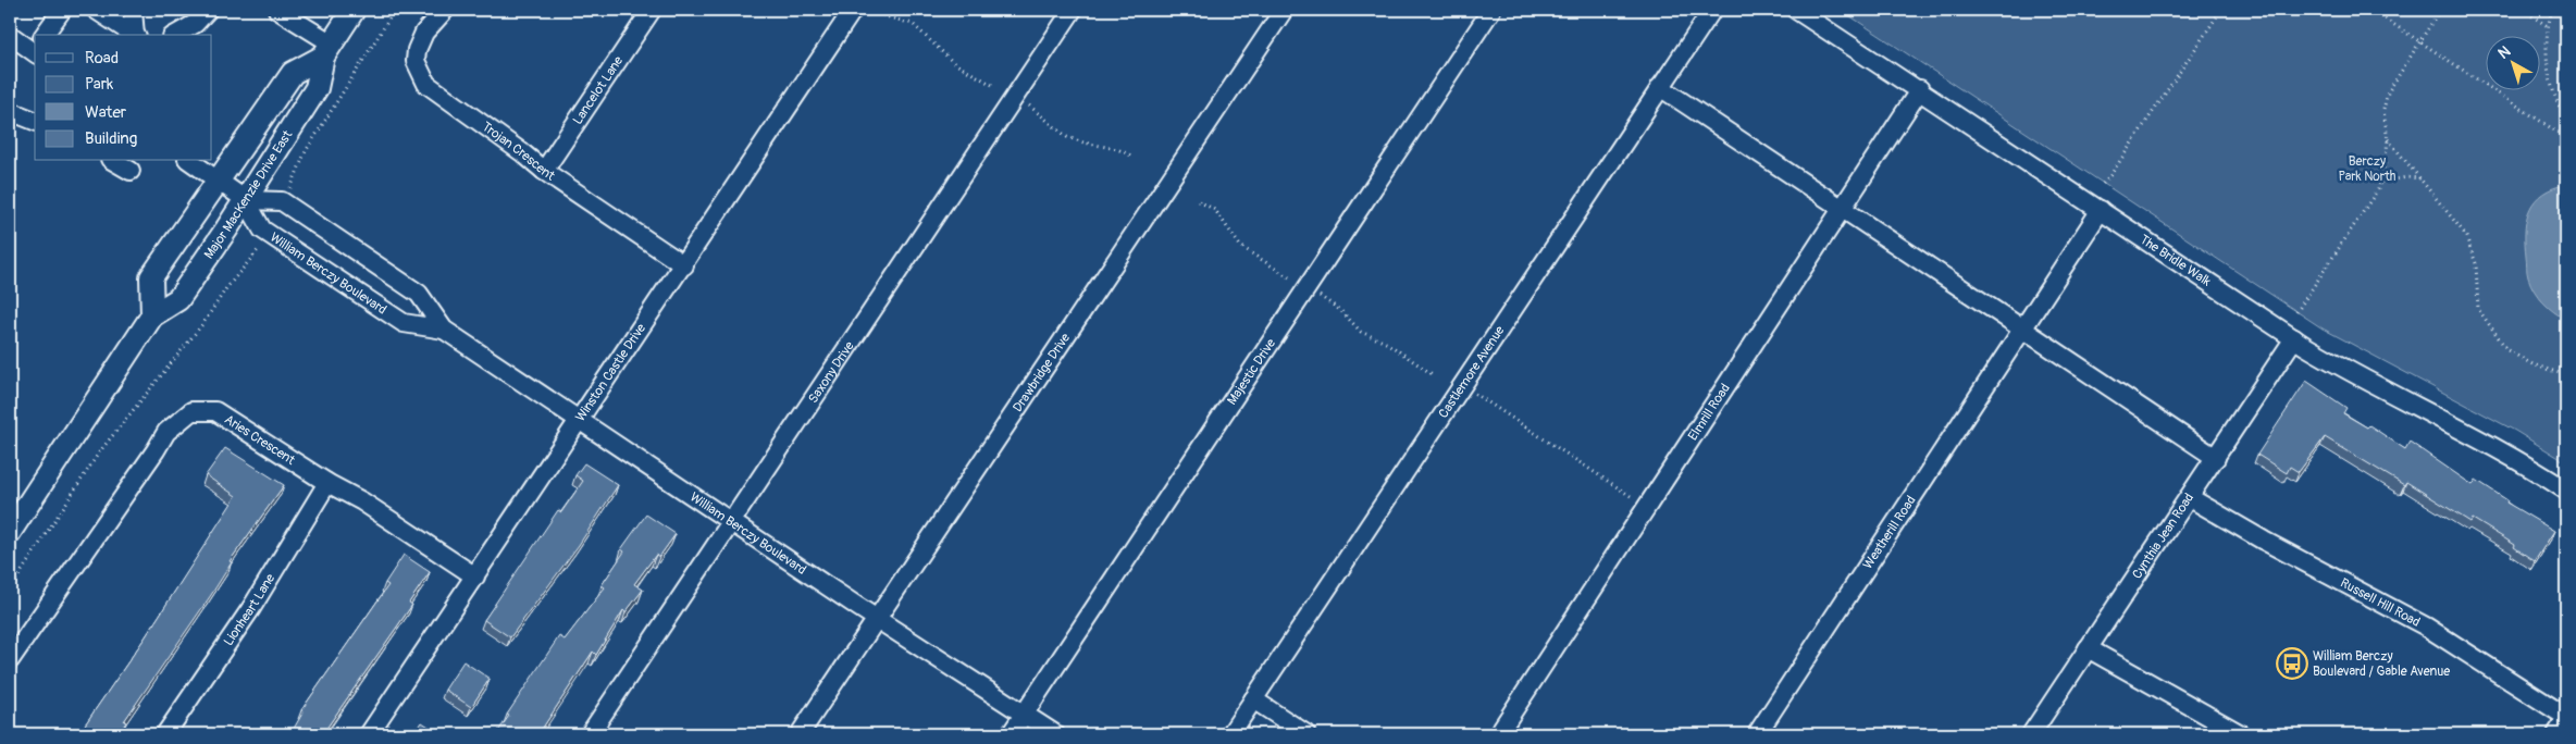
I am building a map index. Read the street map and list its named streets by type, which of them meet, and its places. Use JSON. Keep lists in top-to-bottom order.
{
  "streets": {
    "main road": ["Major MacKenzie Drive East"],
    "street": [
      "Lancelot Lane",
      "Trojan Crescent",
      "The Bridle Walk",
      "William Berczy Boulevard",
      "Winston Castle Drive",
      "Saxony Drive",
      "Drawbridge Drive",
      "Majestic Drive",
      "Castlemore Avenue",
      "Elmrill Road",
      "Aries Crescent",
      "Weatherill Road",
      "Cynthia Jean Road",
      "Russell Hill Road",
      "Lionheart Lane"
    ]
  },
  "crossings": [
    ["Lancelot Lane", "Trojan Crescent"],
    ["Trojan Crescent", "Winston Castle Drive"],
    ["Major MacKenzie Drive East", "William Berczy Boulevard"],
    ["The Bridle Walk", "Elmrill Road"],
    ["The Bridle Walk", "Cynthia Jean Road"],
    ["William Berczy Boulevard", "Winston Castle Drive"],
    ["William Berczy Boulevard", "Saxony Drive"],
    ["William Berczy Boulevard", "Drawbridge Drive"],
    ["William Berczy Boulevard", "Majestic Drive"],
    ["Winston Castle Drive", "Aries Crescent"],
    ["Aries Crescent", "Lionheart Lane"],
    ["Cynthia Jean Road", "Russell Hill Road"]
  ],
  "parks": ["Berczy Park North"],
  "places": {
    "bus stop": ["William Berczy Boulevard / Gable Avenue"]
  },
  "legend": [
    "Road",
    "Park",
    "Water",
    "Building"
  ],
  "north": "top left"
}
